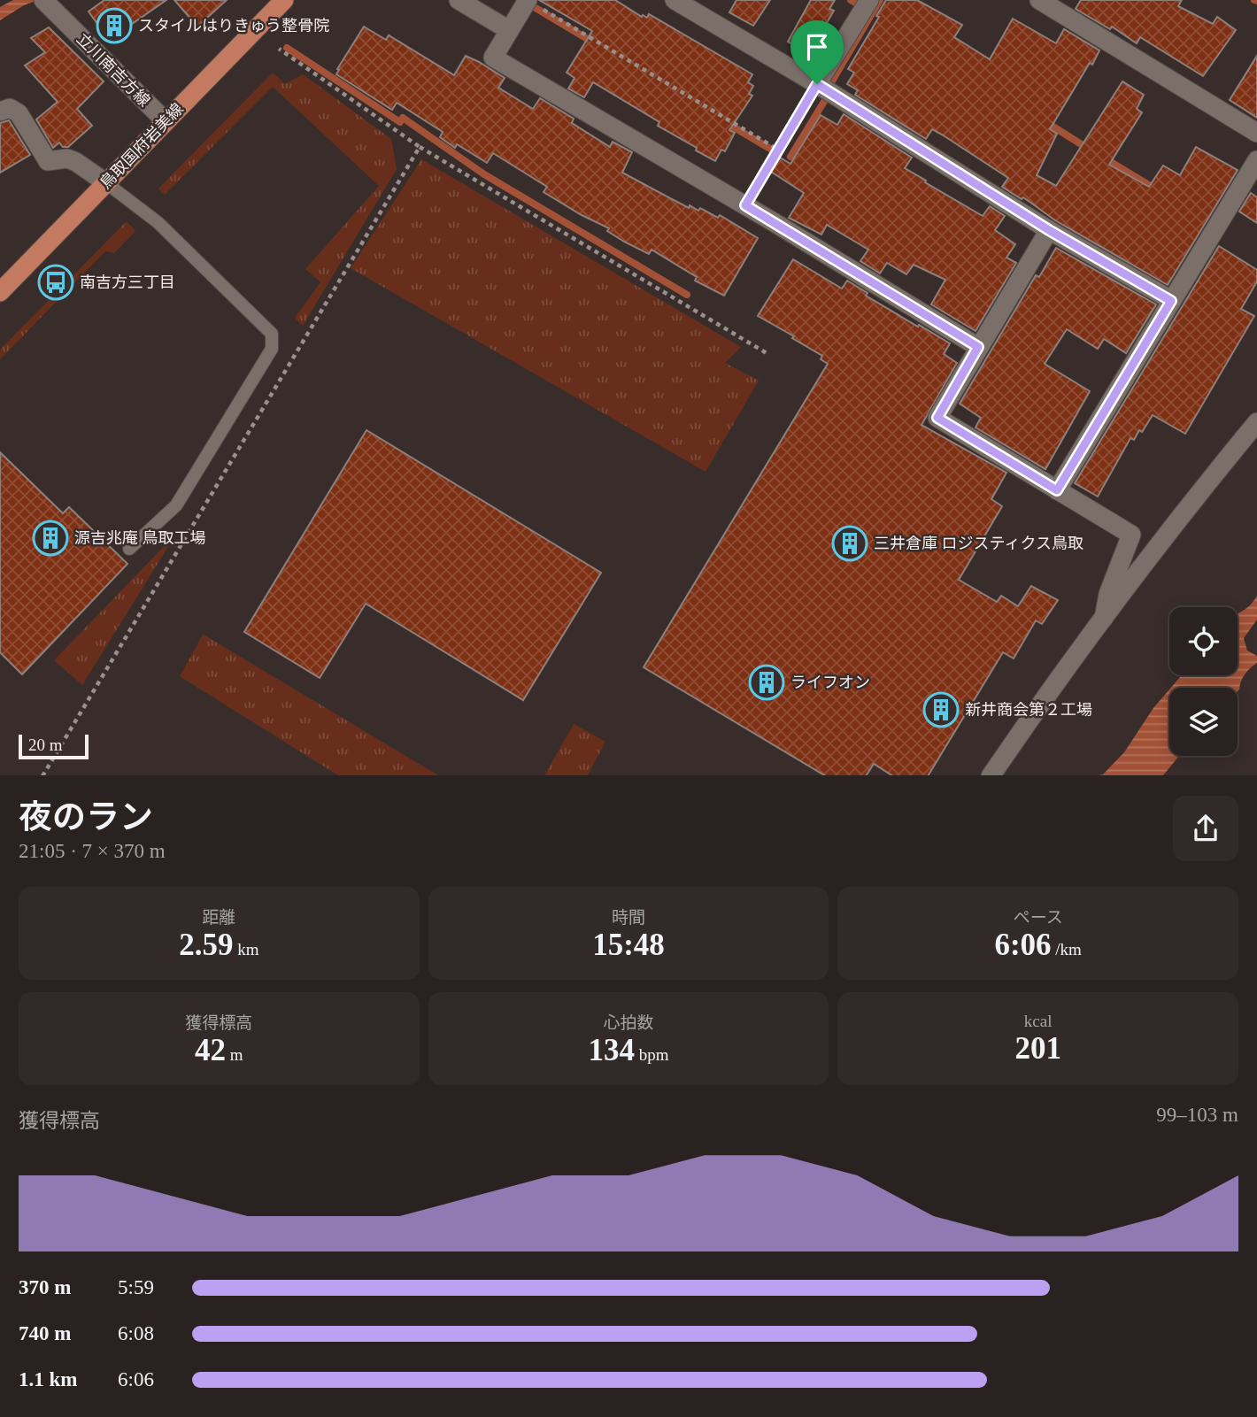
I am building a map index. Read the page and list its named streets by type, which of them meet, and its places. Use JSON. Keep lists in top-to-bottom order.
{
  "streets": {
    "main road": ["鳥取国府岩美線"],
    "street": ["立川南吉方線"]
  },
  "crossings": [
    ["立川南吉方線", "鳥取国府岩美線"]
  ],
  "places": {
    "building": [
      "スタイルはりきゅう整骨院",
      "源吉兆庵 鳥取工場",
      "三井倉庫 ロジスティクス鳥取",
      "ライフオン",
      "新井商会第２工場"
    ],
    "bus stop": ["南吉方三丁目"]
  },
  "scale_bar": "20 m",
  "page": {
    "scale": "20 m",
    "heading": ["夜のラン", "21:05 · 7 × 370 m"],
    "stats": [
      ["距離", "2.59 km"],
      ["時間", "15:48"],
      ["ペース", "6:06 /km"],
      ["獲得標高", "42 m"],
      ["心拍数", "134 bpm"],
      ["kcal", "201"]
    ],
    "chart": ["獲得標高", "99–103 m"],
    "list": [
      {
        "name": "370 m",
        "note": "5:59"
      },
      {
        "name": "740 m",
        "note": "6:08"
      },
      {
        "name": "1.1 km",
        "note": "6:06"
      }
    ]
  }
}
